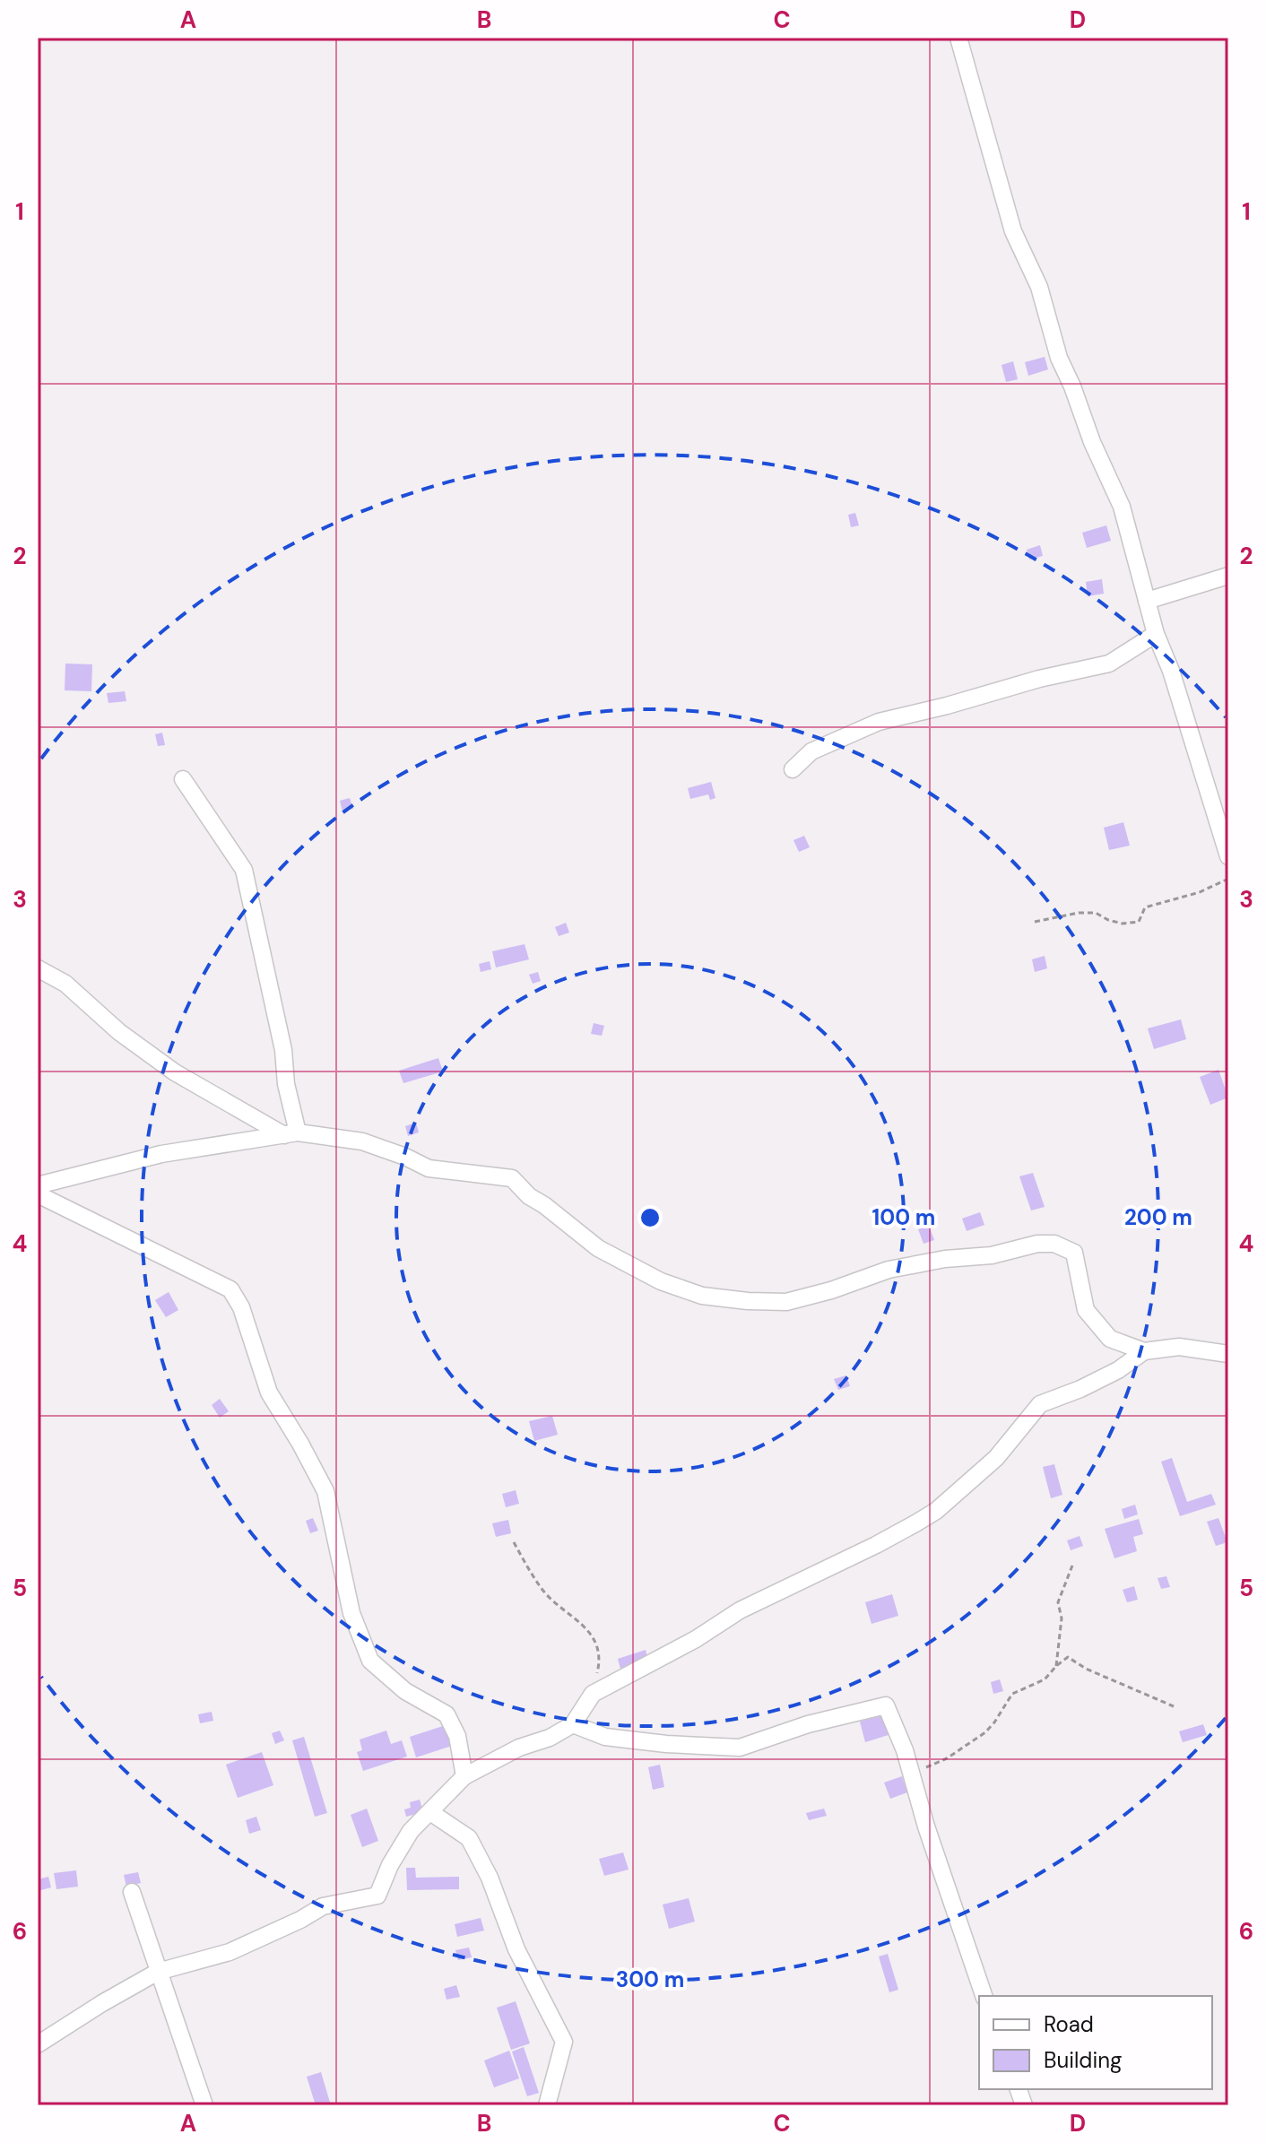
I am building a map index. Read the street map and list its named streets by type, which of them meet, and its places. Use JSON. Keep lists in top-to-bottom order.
{
  "legend": ["Road", "Building"],
  "grid": {
    "columns": [
      "A",
      "B",
      "C",
      "D"
    ],
    "rows": [
      "1",
      "2",
      "3",
      "4",
      "5",
      "6"
    ]
  },
  "rings": ["100 m", "200 m", "300 m"]
}
